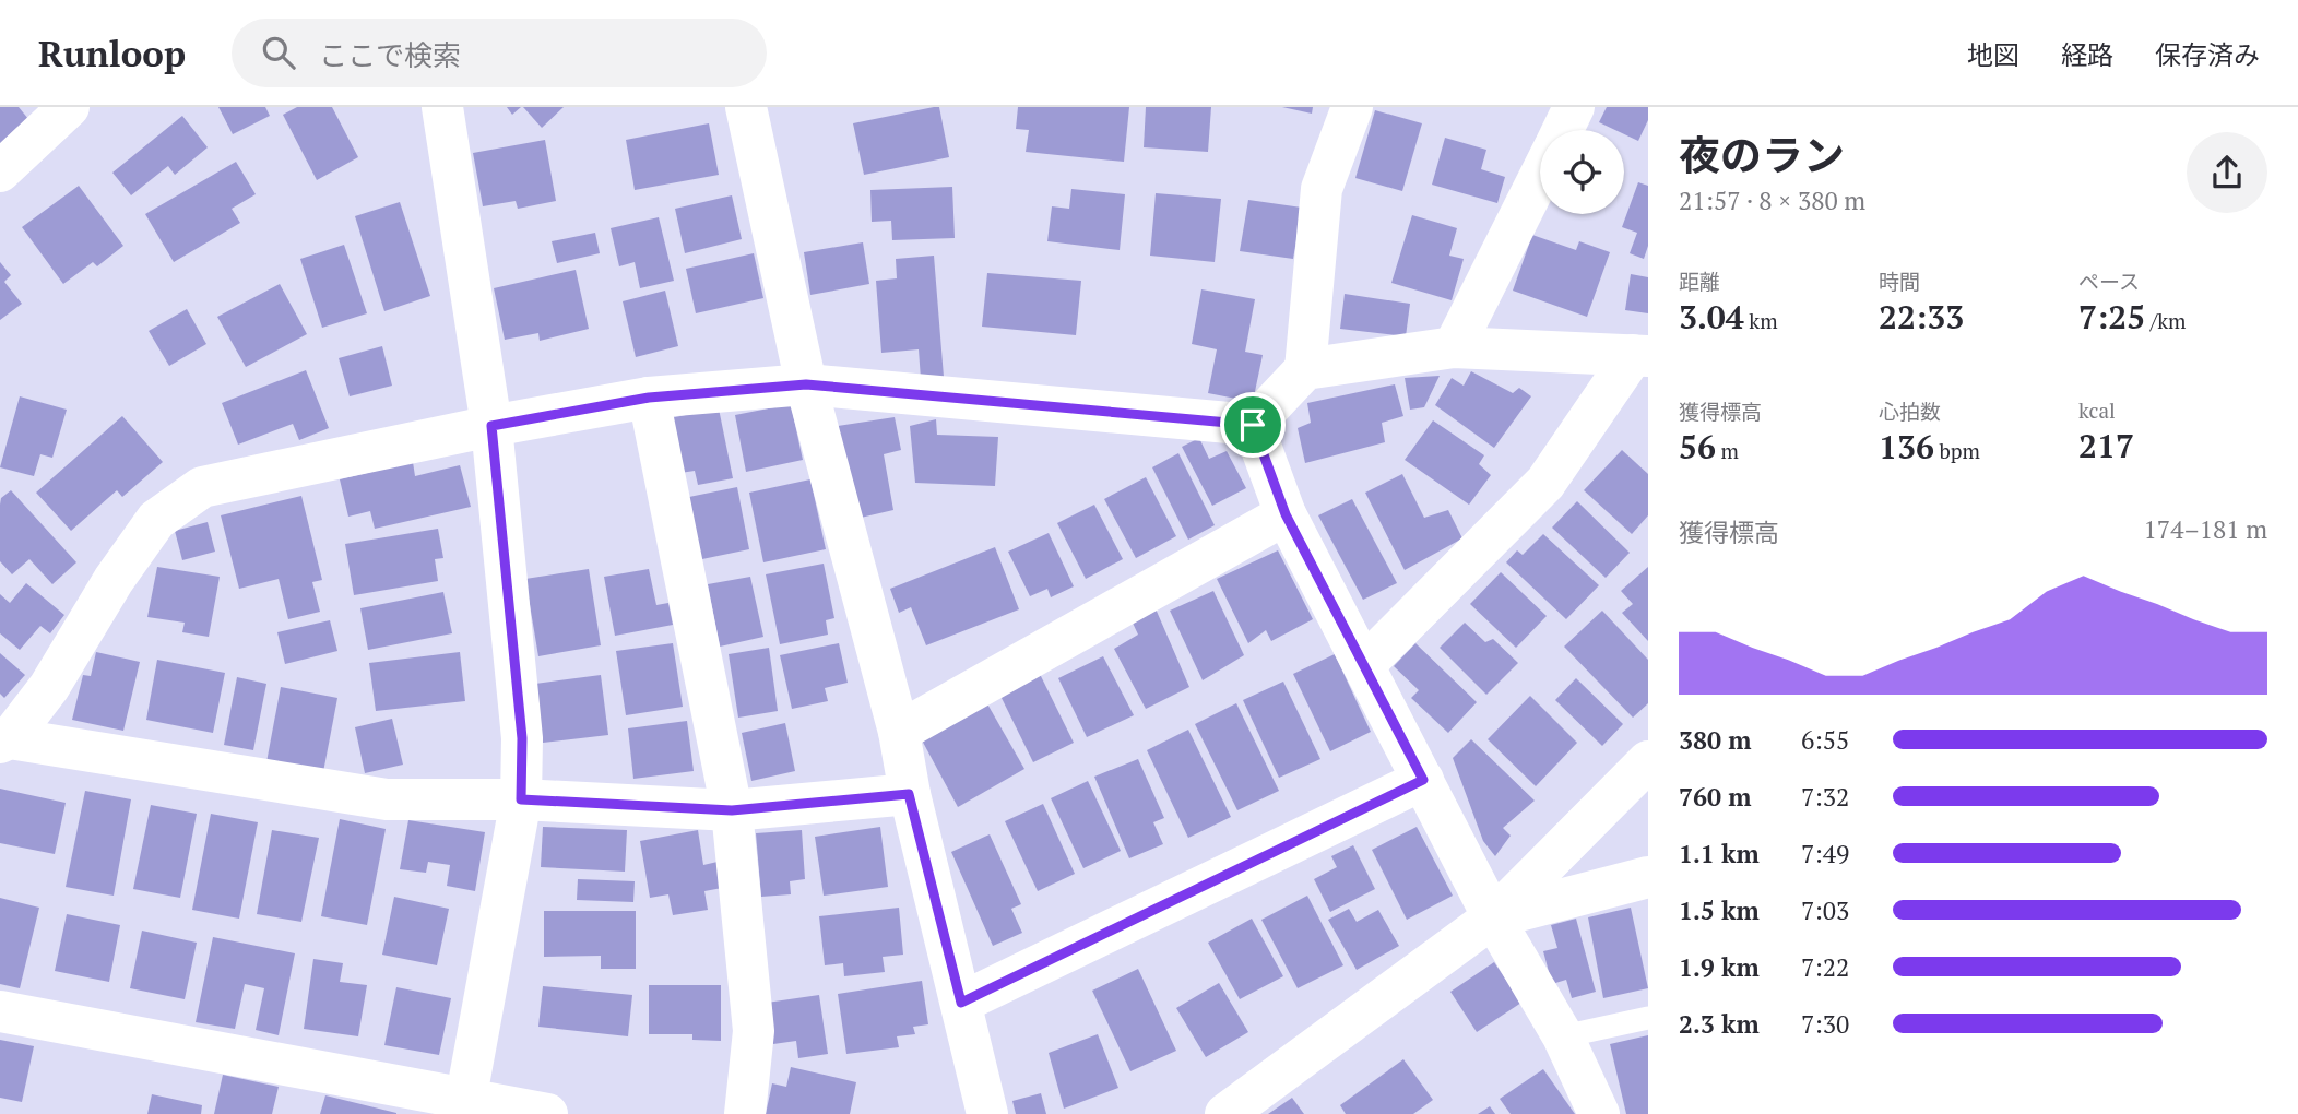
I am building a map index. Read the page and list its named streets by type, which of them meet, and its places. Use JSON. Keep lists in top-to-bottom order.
{
  "page": {
    "header": "Runloop",
    "search": "ここで検索",
    "nav": ["地図", "経路", "保存済み"],
    "heading": ["夜のラン", "21:57 · 8 × 380 m"],
    "stats": [
      ["距離", "3.04 km"],
      ["時間", "22:33"],
      ["ペース", "7:25 /km"],
      ["獲得標高", "56 m"],
      ["心拍数", "136 bpm"],
      ["kcal", "217"]
    ],
    "chart": ["獲得標高", "174–181 m"],
    "list": [
      {
        "name": "380 m",
        "note": "6:55"
      },
      {
        "name": "760 m",
        "note": "7:32"
      },
      {
        "name": "1.1 km",
        "note": "7:49"
      },
      {
        "name": "1.5 km",
        "note": "7:03"
      },
      {
        "name": "1.9 km",
        "note": "7:22"
      },
      {
        "name": "2.3 km",
        "note": "7:30"
      }
    ]
  }
}
